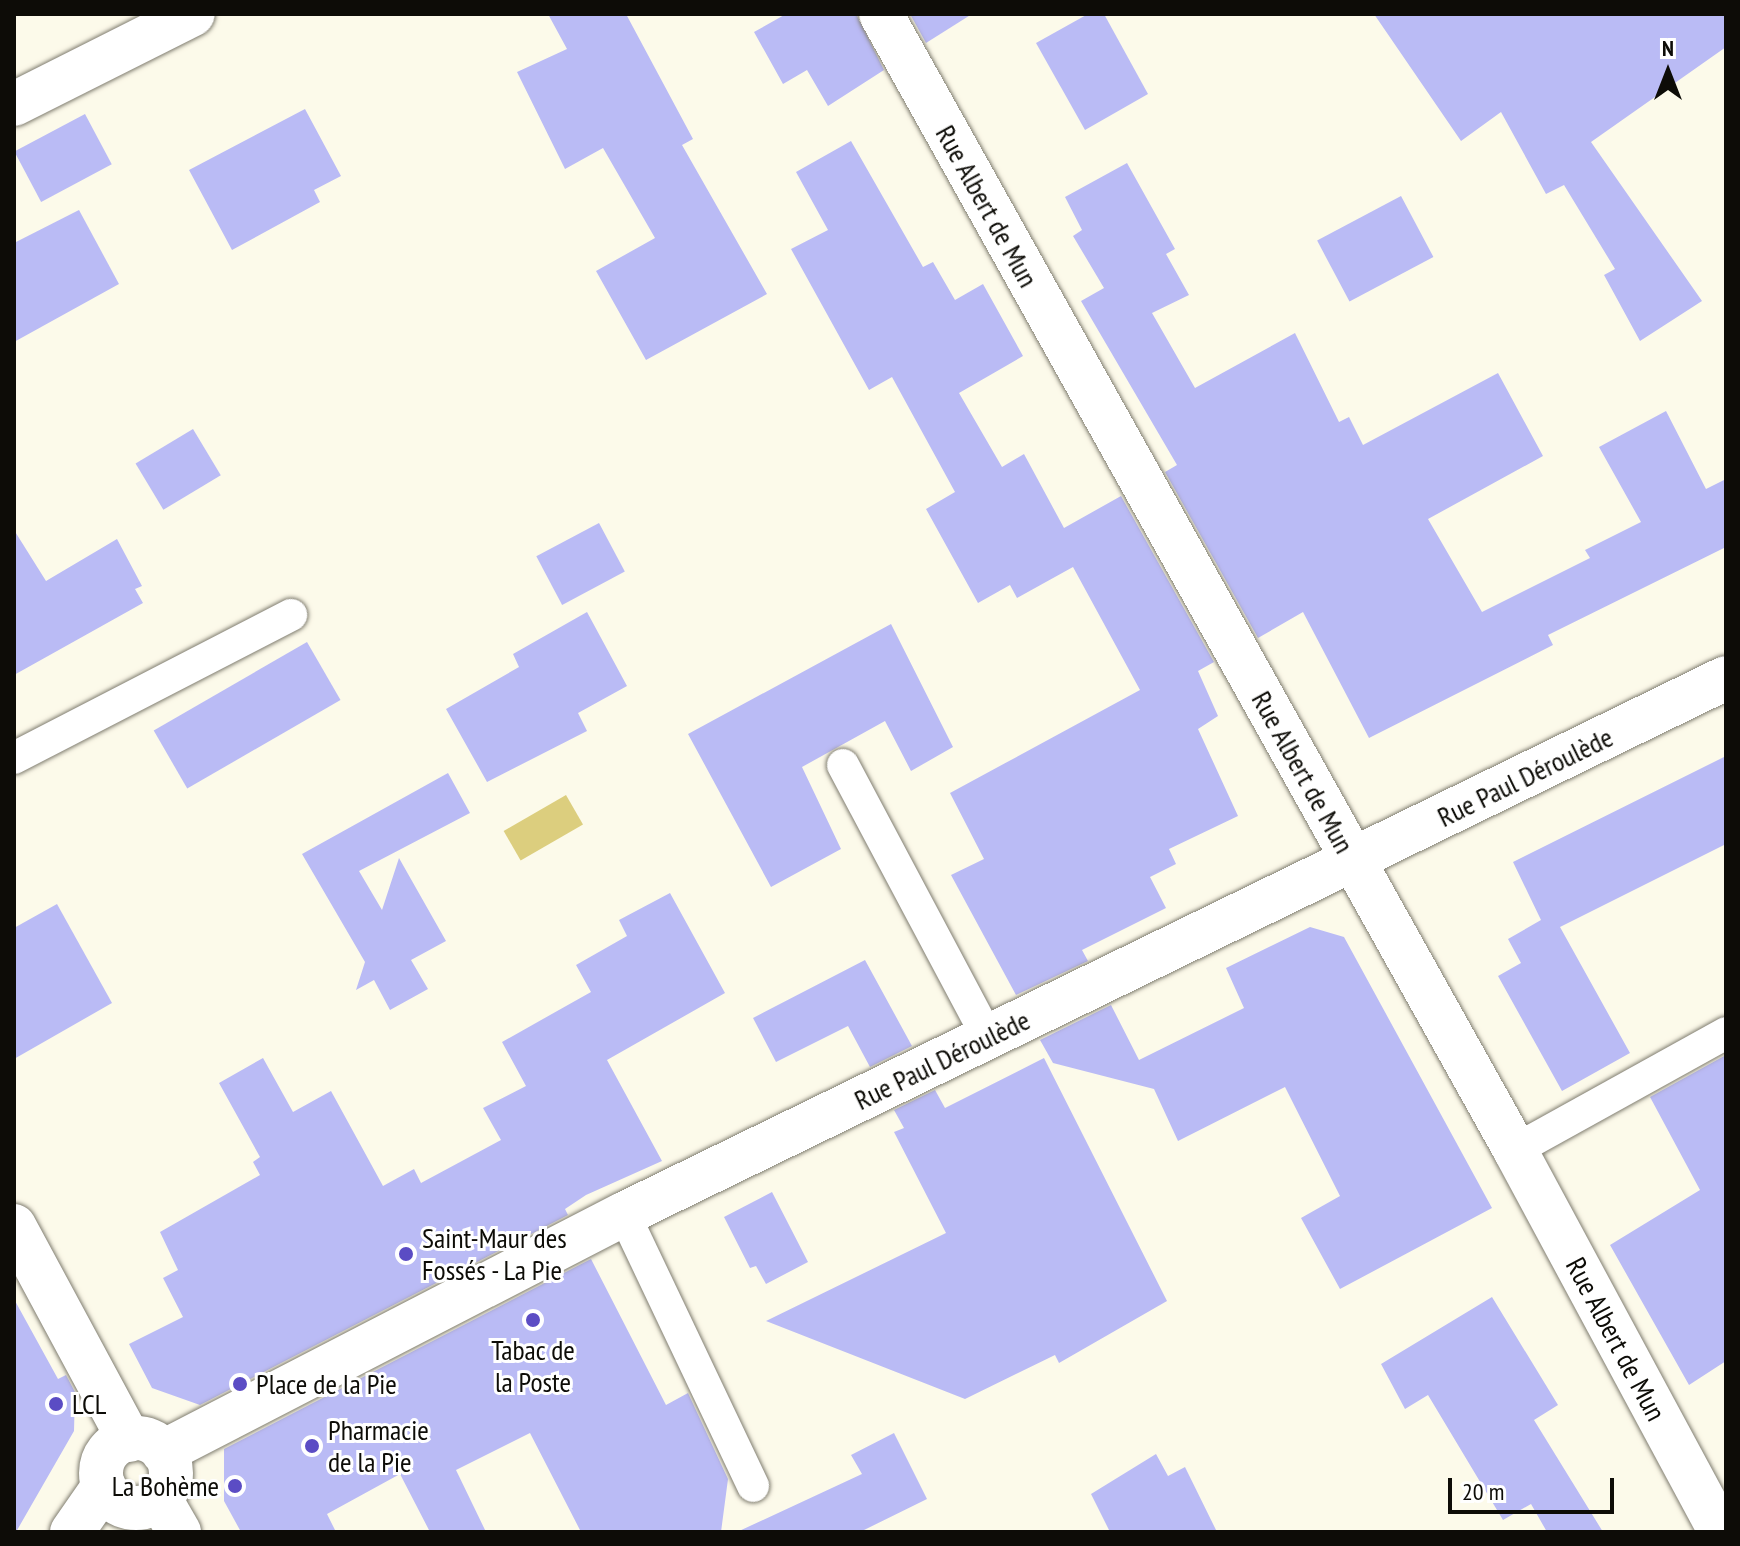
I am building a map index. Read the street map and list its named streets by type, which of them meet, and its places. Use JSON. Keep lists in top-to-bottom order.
{
  "streets": {
    "street": ["Rue Albert de Mun", "Rue Paul Déroulède"]
  },
  "crossings": [
    ["Rue Albert de Mun", "Rue Paul Déroulède"]
  ],
  "places": [
    "Saint-Maur des Fossés - La Pie",
    "Tabac de la Poste",
    "Place de la Pie",
    "LCL",
    "Pharmacie de la Pie",
    "La Bohème"
  ],
  "scale_bar": "20 m",
  "north": "top"
}
